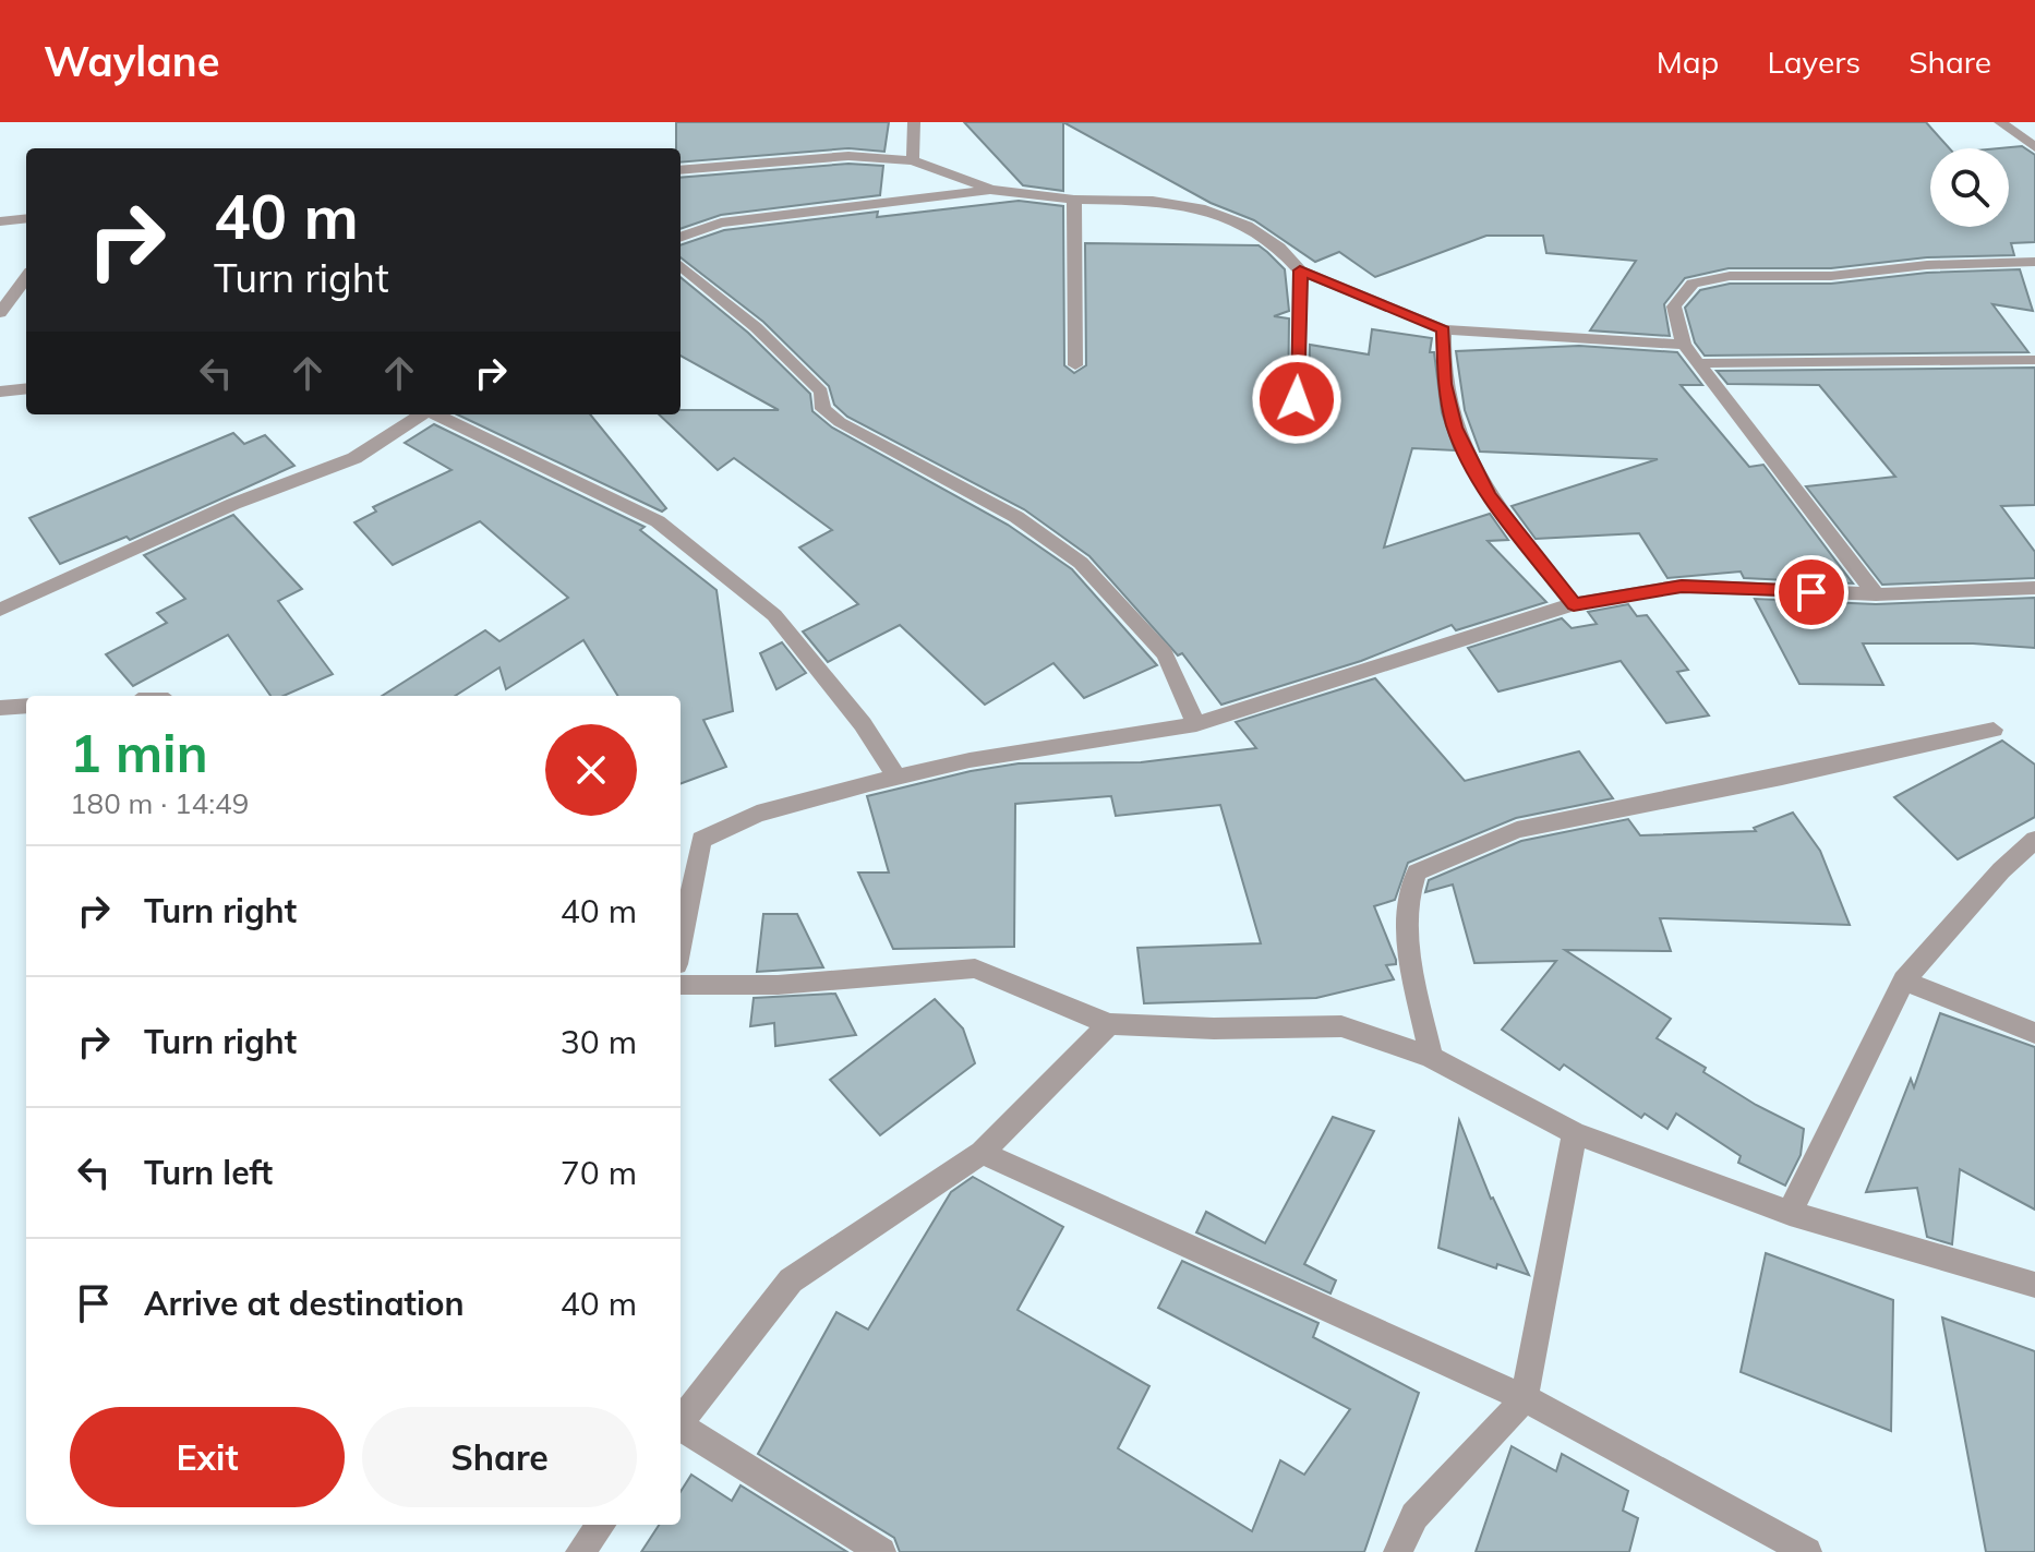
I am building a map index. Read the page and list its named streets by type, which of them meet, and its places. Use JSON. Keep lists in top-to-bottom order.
{
  "page": {
    "header": "Waylane",
    "nav": ["Map", "Layers", "Share"],
    "turn": ["40 m", "Turn right"],
    "heading": ["1 min", "180 m · 14:49"],
    "list": [
      {
        "name": "Turn right",
        "value": "40 m"
      },
      {
        "name": "Turn right",
        "value": "30 m"
      },
      {
        "name": "Turn left",
        "value": "70 m"
      },
      {
        "name": "Arrive at destination",
        "value": "40 m"
      }
    ],
    "buttons": ["Exit", "Share"]
  }
}
